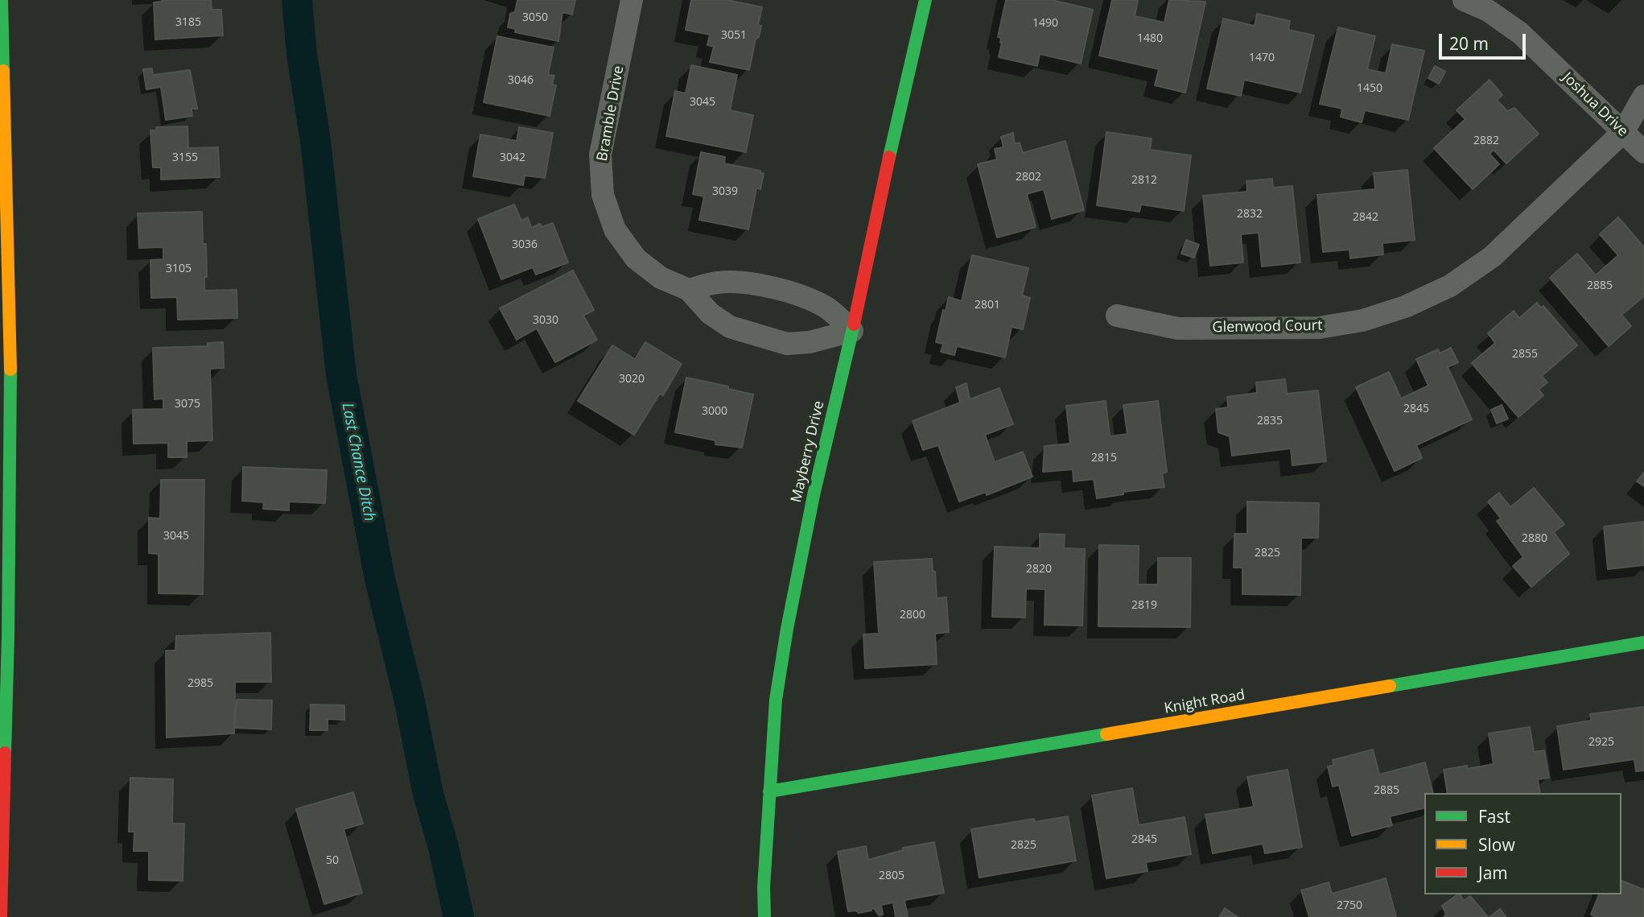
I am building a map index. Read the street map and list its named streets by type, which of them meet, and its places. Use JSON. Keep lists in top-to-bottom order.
{
  "streets": {
    "main road": ["Mayberry Drive", "Knight Road"],
    "street": ["Joshua Drive", "Bramble Drive", "Glenwood Court"]
  },
  "crossings": [
    ["Joshua Drive", "Glenwood Court"],
    ["Bramble Drive", "Mayberry Drive"],
    ["Mayberry Drive", "Knight Road"]
  ],
  "water": ["Last Chance Ditch"],
  "house_numbers": [
    "3050",
    "3185",
    "1490",
    "3051",
    "1480",
    "1470",
    "3046",
    "1450",
    "3045",
    "2882",
    "3155",
    "3042",
    "2802",
    "2812",
    "3039",
    "2832",
    "2842",
    "3036",
    "3105",
    "2885",
    "2801",
    "3030",
    "2855",
    "3020",
    "3075",
    "2845",
    "3000",
    "2835",
    "2815",
    "3045",
    "2880",
    "2825",
    "2820",
    "2819",
    "2800",
    "2985",
    "2925",
    "2885",
    "2845",
    "2825",
    "50",
    "2805",
    "2750"
  ],
  "legend": ["Fast", "Slow", "Jam"],
  "scale_bar": "20 m"
}
